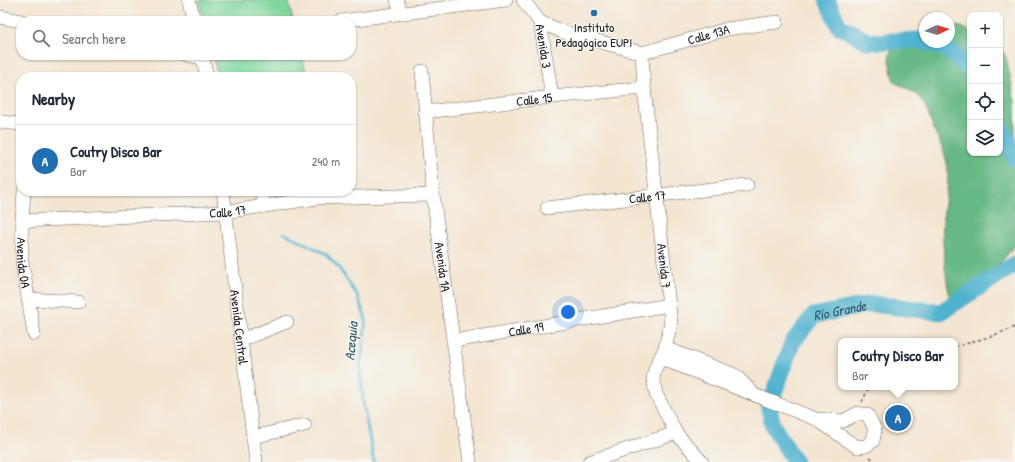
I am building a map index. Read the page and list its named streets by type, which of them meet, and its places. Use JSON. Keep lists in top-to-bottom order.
{
  "streets": {
    "street": [
      "Calle 13A",
      "Avenida 3",
      "Calle 15",
      "Calle 17",
      "Avenida 0A",
      "Avenida 7",
      "Avenida 1A",
      "Avenida Central",
      "Calle 19"
    ]
  },
  "crossings": [
    ["Calle 13A", "Avenida 7"],
    ["Avenida 3", "Calle 15"],
    ["Calle 15", "Avenida 7"],
    ["Calle 15", "Avenida 1A"],
    ["Calle 17", "Avenida 0A"],
    ["Calle 17", "Avenida 7"],
    ["Calle 17", "Avenida 1A"],
    ["Calle 17", "Avenida Central"],
    ["Avenida 7", "Calle 19"],
    ["Avenida 1A", "Calle 19"]
  ],
  "water": ["Río Grande", "Acequia"],
  "places": ["Instituto Pedagógico EUPI"],
  "north": "right",
  "page": {
    "map_buttons": ["+", "−"],
    "search": "Search here",
    "heading": "Nearby",
    "list": [
      {
        "mark": "A",
        "name": "Coutry Disco Bar",
        "note": "Bar",
        "value": "240 m"
      }
    ],
    "popup": ["Coutry Disco Bar", "Bar"],
    "pins": "A"
  }
}
